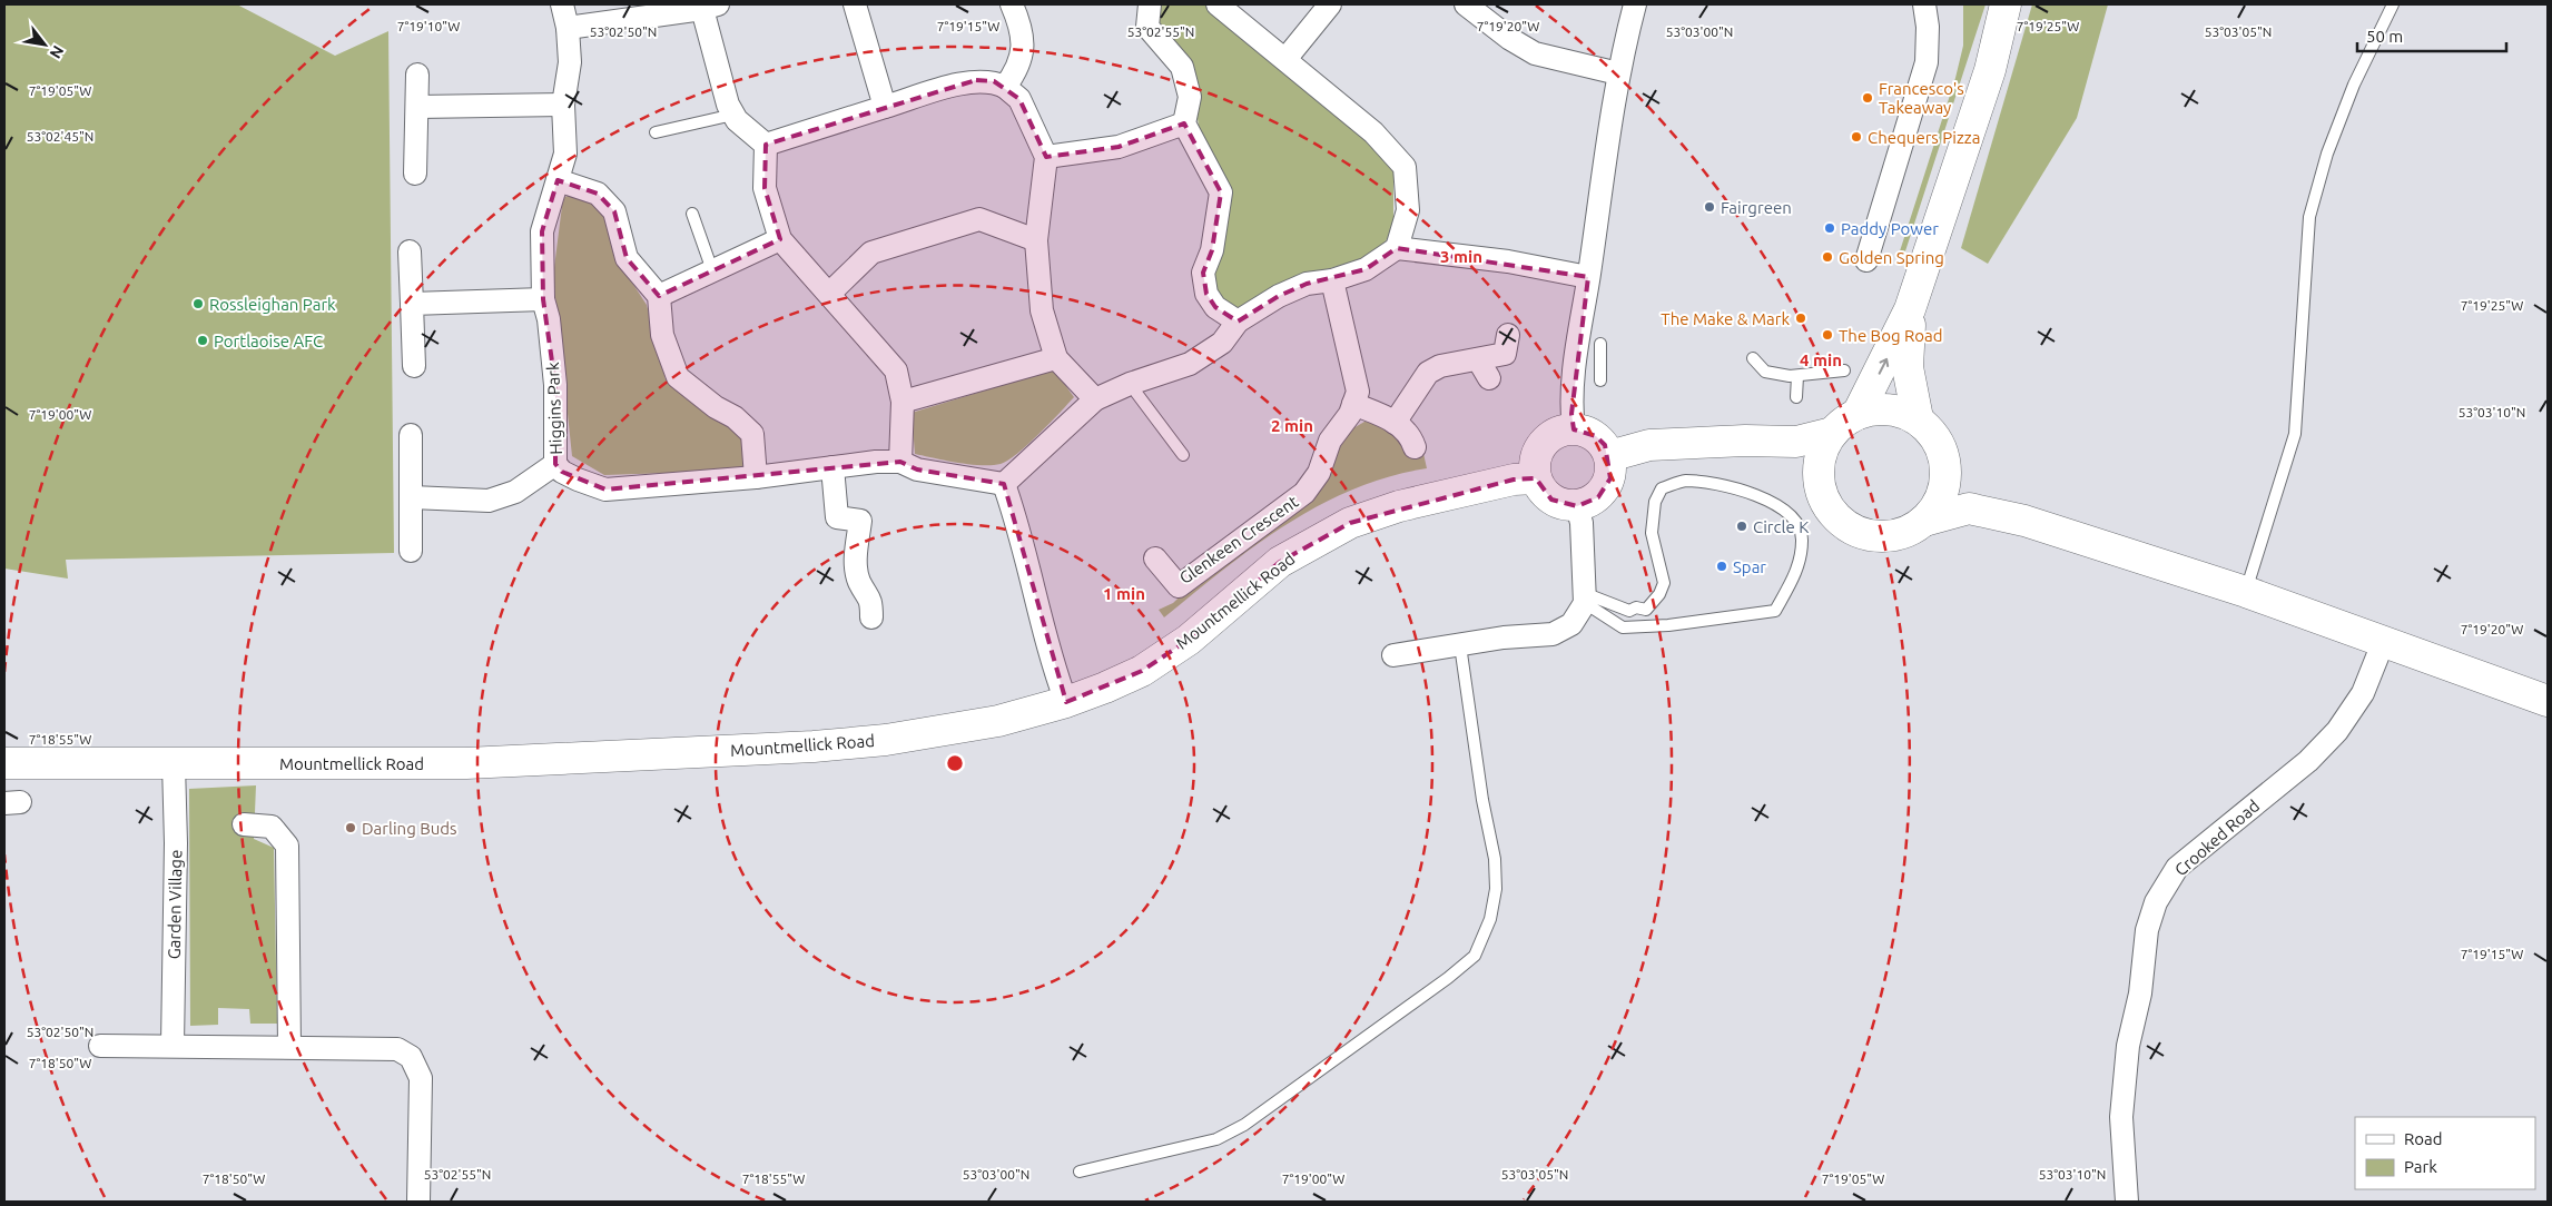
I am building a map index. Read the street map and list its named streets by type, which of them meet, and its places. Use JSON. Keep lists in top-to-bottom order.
{
  "streets": {
    "main road": ["Mountmellick Road"],
    "street": [
      "Higgins Park",
      "Glenkeen Crescent",
      "Crooked Road",
      "Garden Village"
    ]
  },
  "crossings": [
    ["Mountmellick Road", "Garden Village"]
  ],
  "places": [
    "Francesco's Takeaway",
    "Chequers Pizza",
    "Fairgreen",
    "Paddy Power",
    "Golden Spring",
    "Rossleighan Park",
    "The Make & Mark",
    "The Bog Road",
    "Portlaoise AFC",
    "Circle K",
    "Spar",
    "Darling Buds"
  ],
  "legend": ["Road", "Park"],
  "scale_bar": "50 m",
  "north": "bottom right",
  "coordinates": [
    "7°19'10\"W",
    "7°19'15\"W",
    "7°19'20\"W",
    "7°19'25\"W",
    "53°02'50\"N",
    "53°02'55\"N",
    "53°03'05\"N",
    "53°03'00\"N",
    "7°19'05\"W",
    "53°02'45\"N",
    "53°03'10\"N",
    "7°19'00\"W",
    "7°18'55\"W",
    "7°18'50\"W"
  ],
  "rings": [
    "3 min",
    "4 min",
    "2 min",
    "1 min"
  ]
}
